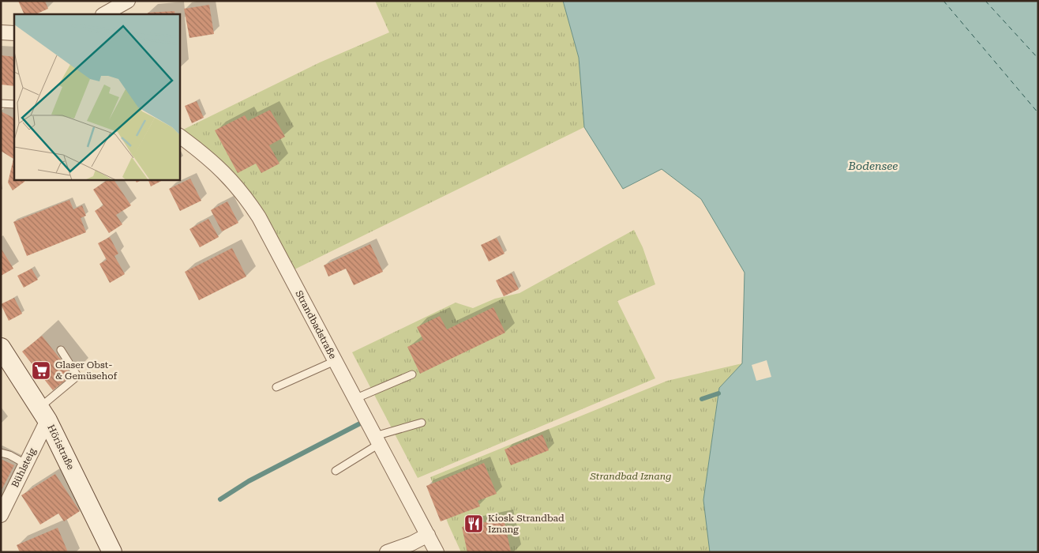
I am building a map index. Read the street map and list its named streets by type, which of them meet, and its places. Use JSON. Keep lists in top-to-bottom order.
{
  "streets": {
    "main road": ["Höristraße"],
    "street": ["Strandbadstraße", "Bühlsteig"]
  },
  "crossings": [
    ["Höristraße", "Bühlsteig"]
  ],
  "water": ["Bodensee"],
  "parks": ["Strandbad Iznang"],
  "places": {
    "supermarket": ["Glaser Obst- & Gemüsehof"],
    "restaurant": ["Kiosk Strandbad Iznang"]
  }
}
